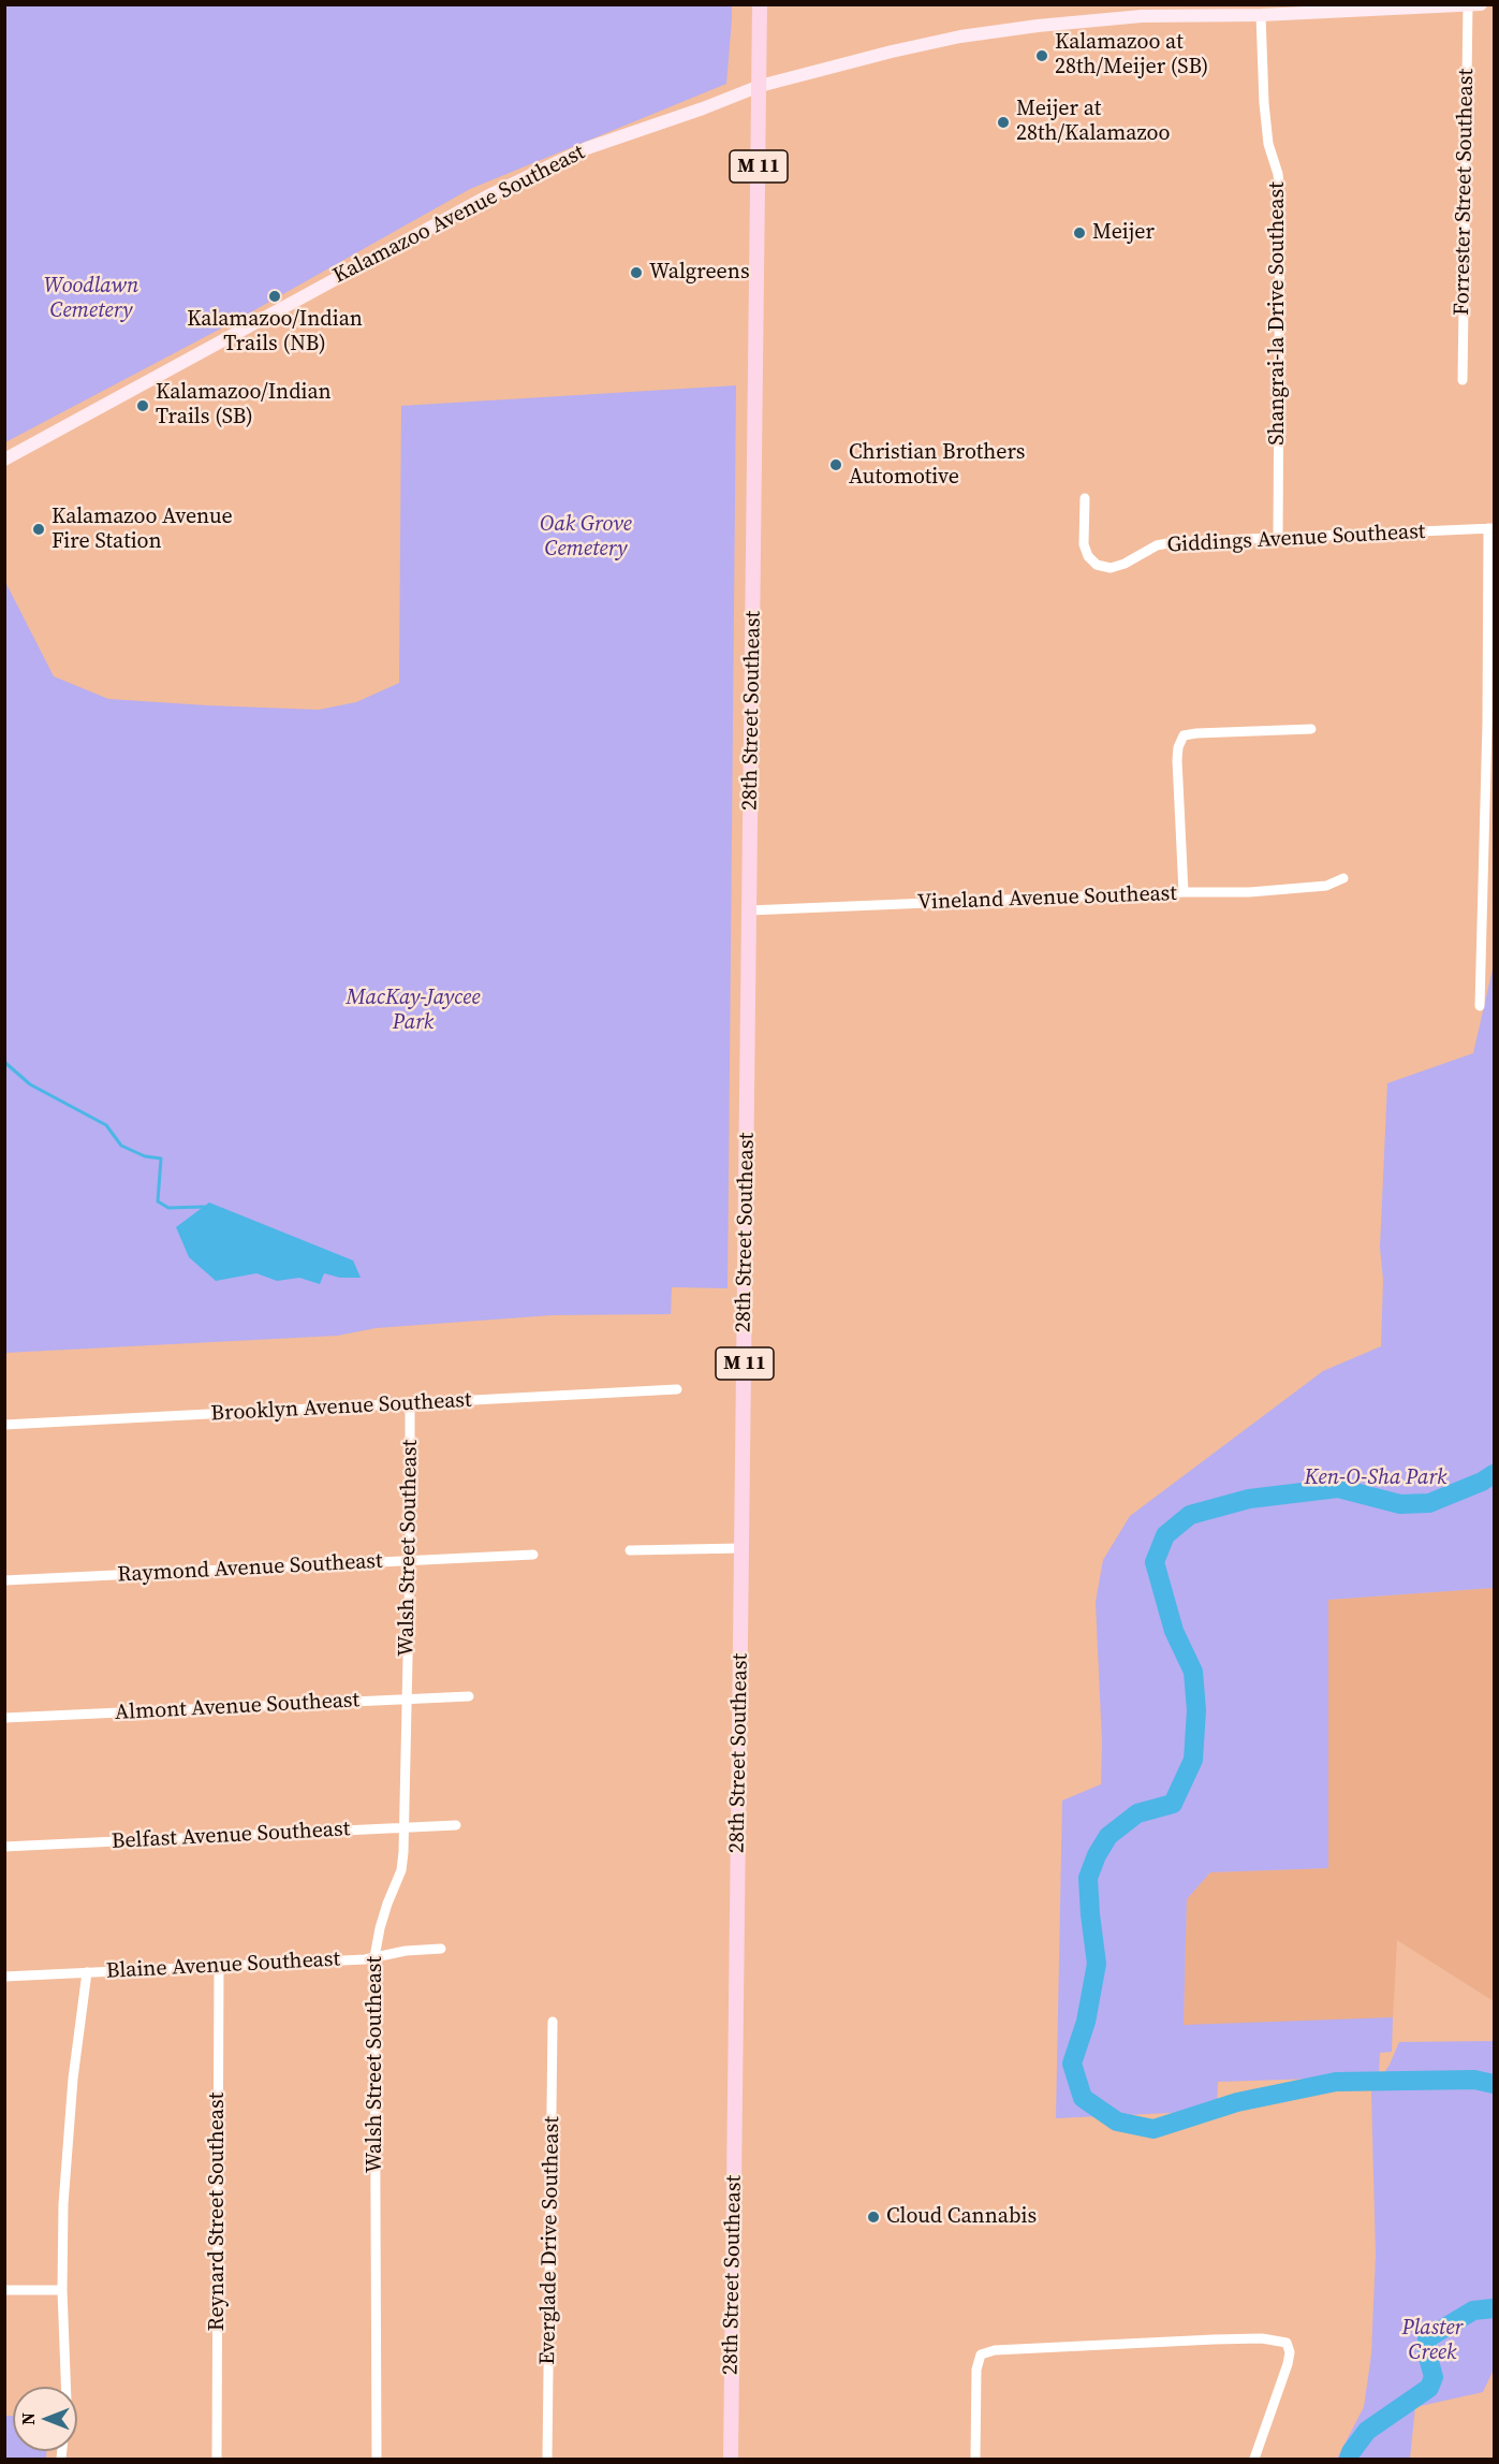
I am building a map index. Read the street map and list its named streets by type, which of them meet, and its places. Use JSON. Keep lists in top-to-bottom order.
{
  "streets": {
    "main road": ["M 11", "Kalamazoo Avenue Southeast", "28th Street Southeast"],
    "street": [
      "Forrester Street Southeast",
      "Shangrai-la Drive Southeast",
      "Giddings Avenue Southeast",
      "Vineland Avenue Southeast",
      "Brooklyn Avenue Southeast",
      "Walsh Street Southeast",
      "Raymond Avenue Southeast",
      "Almont Avenue Southeast",
      "Belfast Avenue Southeast",
      "Blaine Avenue Southeast",
      "Reynard Street Southeast",
      "Everglade Drive Southeast"
    ]
  },
  "crossings": [
    ["Forrester Street Southeast", "Kalamazoo Avenue Southeast"],
    ["Kalamazoo Avenue Southeast", "Shangrai-la Drive Southeast"],
    ["Kalamazoo Avenue Southeast", "28th Street Southeast"],
    ["Shangrai-la Drive Southeast", "Giddings Avenue Southeast"],
    ["28th Street Southeast", "Vineland Avenue Southeast"],
    ["Brooklyn Avenue Southeast", "Walsh Street Southeast"],
    ["Walsh Street Southeast", "Raymond Avenue Southeast"],
    ["Walsh Street Southeast", "Almont Avenue Southeast"],
    ["Walsh Street Southeast", "Belfast Avenue Southeast"],
    ["Walsh Street Southeast", "Blaine Avenue Southeast"],
    ["Blaine Avenue Southeast", "Reynard Street Southeast"]
  ],
  "parks": [
    "Woodlawn Cemetery",
    "Oak Grove Cemetery",
    "MacKay-Jaycee Park",
    "Ken-O-Sha Park",
    "Plaster Creek"
  ],
  "places": [
    "Kalamazoo at 28th/Meijer (SB)",
    "Meijer at 28th/Kalamazoo",
    "Meijer",
    "Walgreens",
    "Kalamazoo/Indian Trails (NB)",
    "Kalamazoo/Indian Trails (SB)",
    "Christian Brothers Automotive",
    "Kalamazoo Avenue Fire Station",
    "Cloud Cannabis"
  ],
  "north": "left"
}
